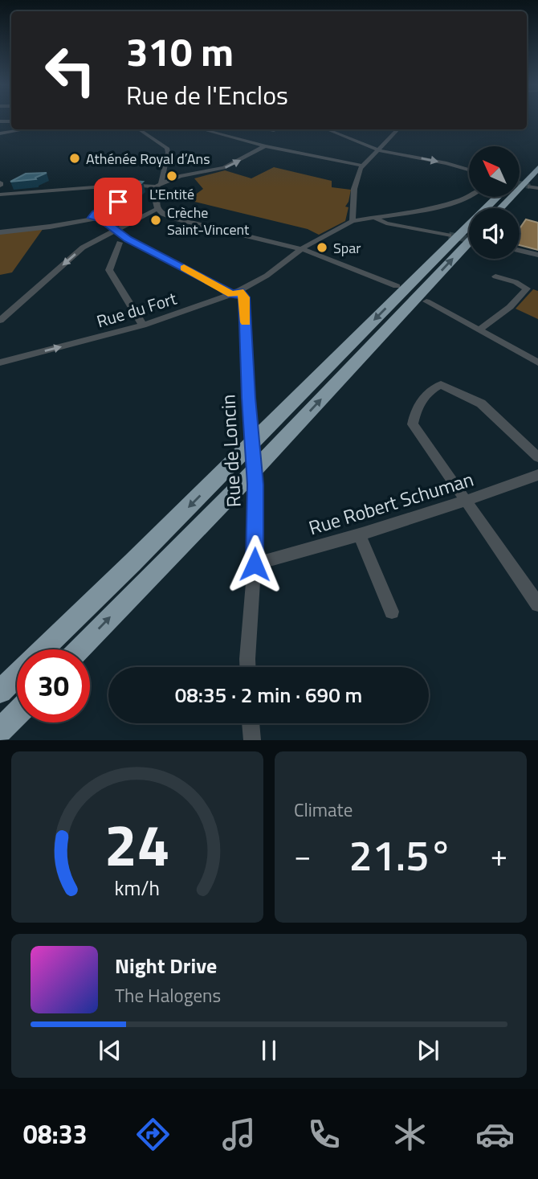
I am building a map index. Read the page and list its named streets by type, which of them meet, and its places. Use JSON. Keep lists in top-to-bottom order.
{
  "streets": {
    "street": ["Rue du Fort", "Rue de Loncin", "Rue Robert Schuman"]
  },
  "crossings": [
    ["Rue du Fort", "Rue de Loncin"],
    ["Rue de Loncin", "Rue Robert Schuman"]
  ],
  "places": [
    "Athénée Royal d’Ans",
    "L'Entité",
    "Crèche Saint-Vincent",
    "Spar"
  ],
  "north": "top left",
  "page": {
    "turn": ["310 m", "Rue de l'Enclos"],
    "limit": "30",
    "trip": "08:35 · 2 min · 690 m",
    "tile": "Climate",
    "heat": ["−", "21.5°", "+"],
    "song": ["Night Drive", "The Halogens"],
    "tabs": "08:33",
    "gauge": ["24", "km/h"]
  }
}
